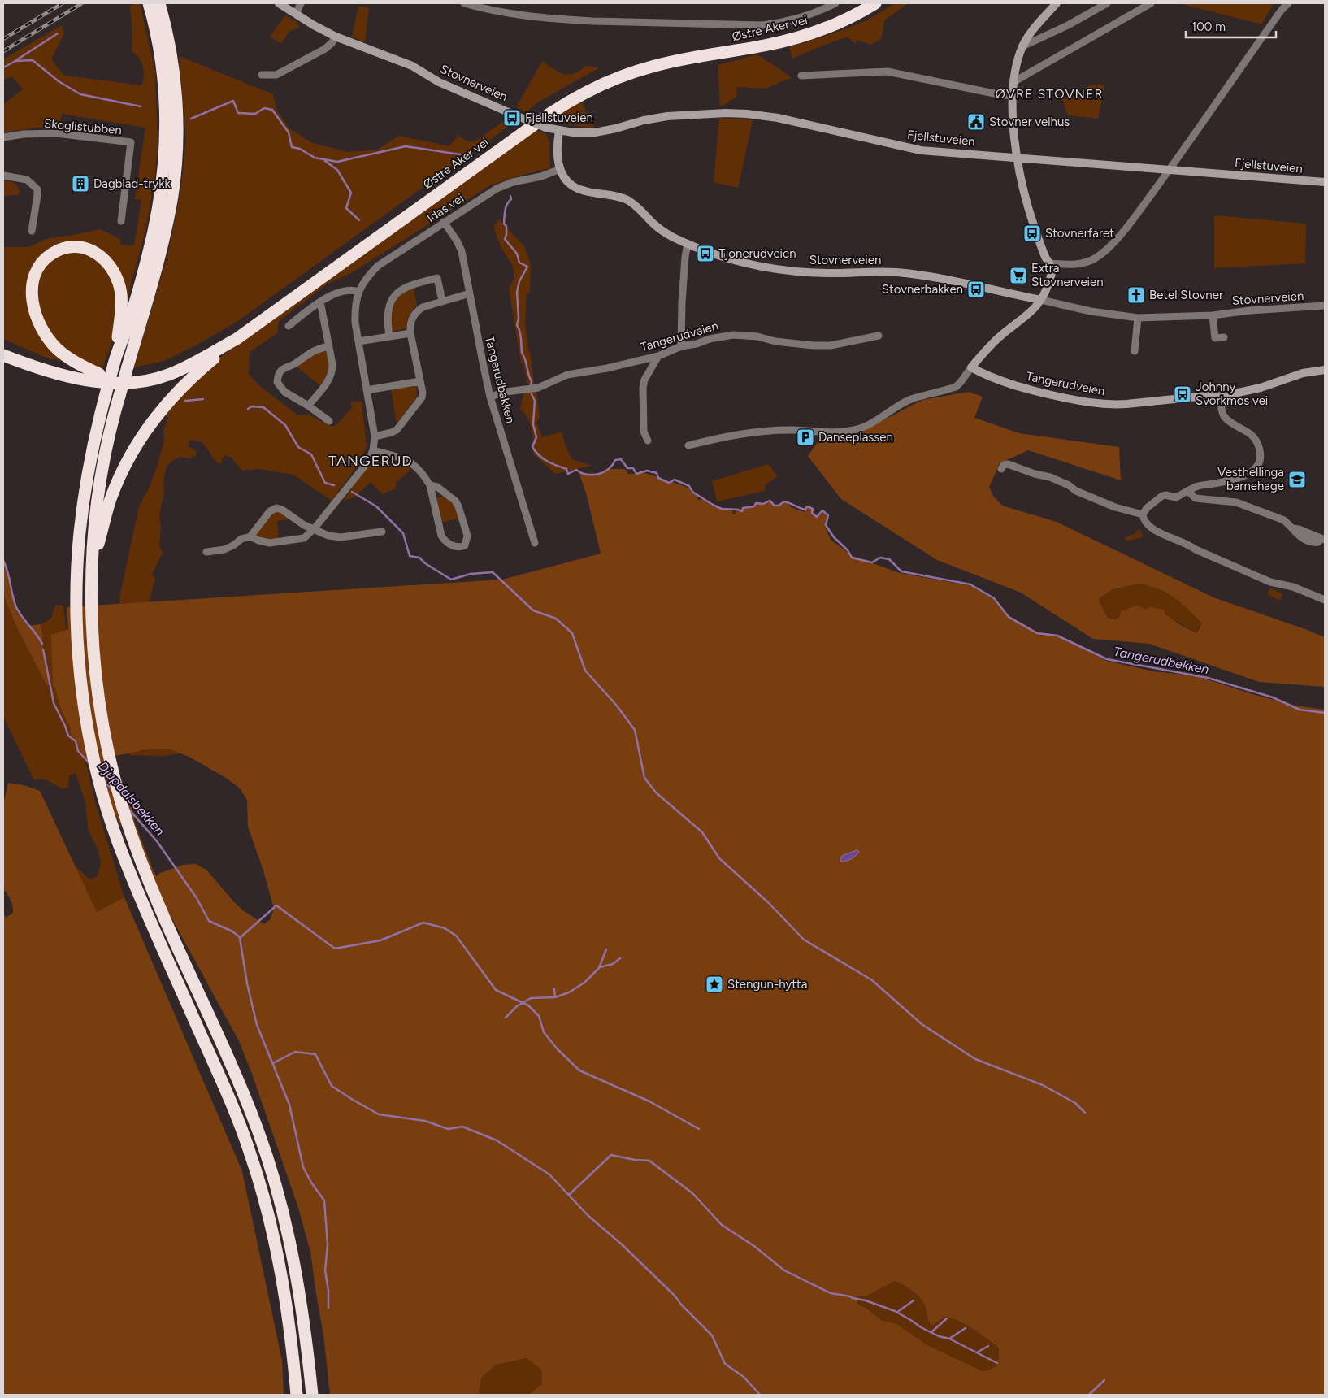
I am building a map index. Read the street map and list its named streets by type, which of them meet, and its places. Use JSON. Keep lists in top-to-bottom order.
{
  "streets": {
    "highway": ["Østre Aker vei"],
    "street": [
      "Stovnerveien",
      "Skoglistubben",
      "Fjellstuveien",
      "Idas vei",
      "Tangerudveien",
      "Tangerudbakken"
    ]
  },
  "crossings": [
    ["Stovnerveien", "Fjellstuveien"],
    ["Stovnerveien", "Idas vei"],
    ["Idas vei", "Tangerudbakken"],
    ["Tangerudveien", "Tangerudbakken"]
  ],
  "districts": ["ØVRE STOVNER", "TANGERUD"],
  "water": ["Tangerudbekken", "Djupdalsbekken"],
  "places": {
    "bus stop": [
      "Fjellstuveien",
      "Stovnerfaret",
      "Tjonerudveien",
      "Stovnerbakken",
      "Johnny Svorkmos vei"
    ],
    "public building": ["Stovner velhus"],
    "building": ["Dagblad-trykk"],
    "supermarket": ["Extra Stovnerveien"],
    "church": ["Betel Stovner"],
    "parking": ["Danseplassen"],
    "school or university": ["Vesthellinga barnehage"],
    "place": ["Stengun-hytta"]
  },
  "scale_bar": "100 m"
}
